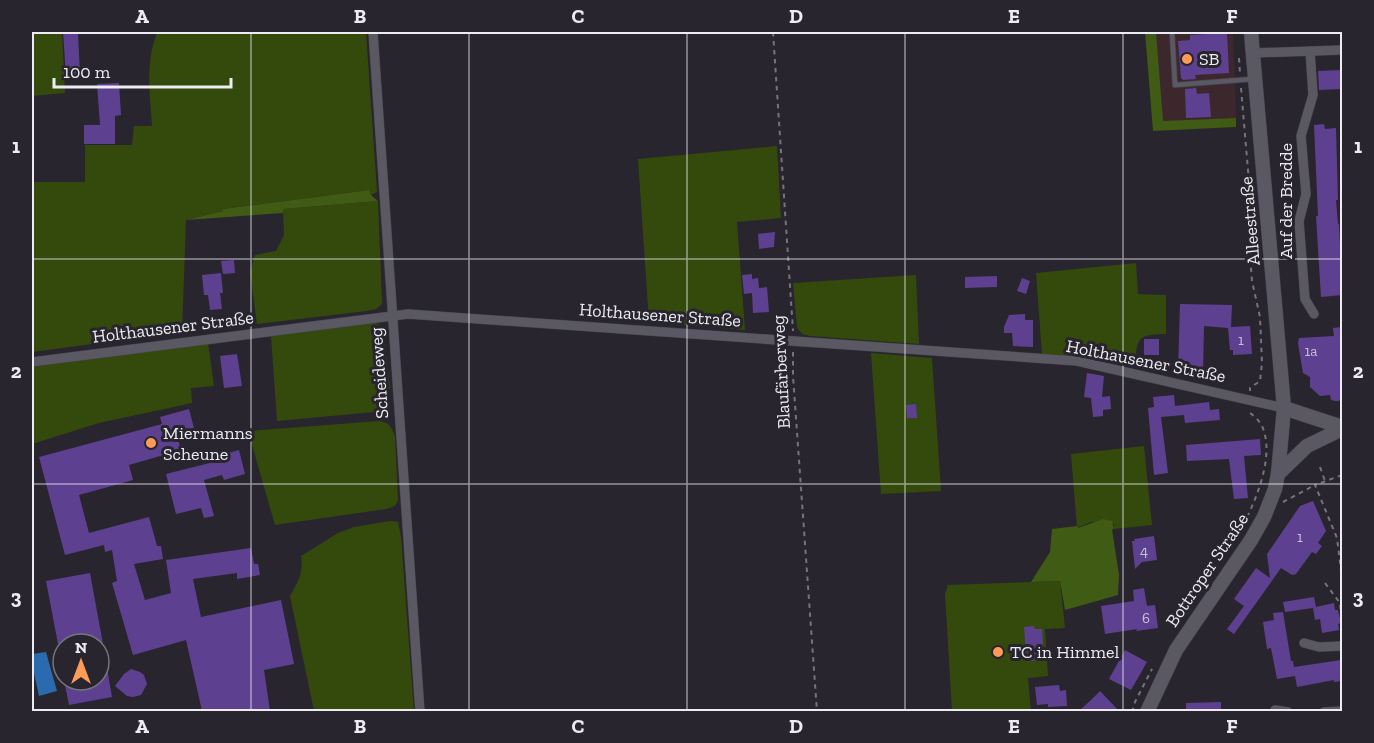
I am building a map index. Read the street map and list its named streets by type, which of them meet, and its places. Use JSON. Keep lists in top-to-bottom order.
{
  "streets": {
    "main road": ["Alleestraße", "Bottroper Straße"],
    "street": ["Auf der Bredde", "Holthausener Straße", "Scheideweg"],
    "path": ["Blaufärberweg"]
  },
  "crossings": [
    ["Alleestraße", "Holthausener Straße"],
    ["Alleestraße", "Bottroper Straße"],
    ["Holthausener Straße", "Blaufärberweg"],
    ["Holthausener Straße", "Scheideweg"],
    ["Holthausener Straße", "Bottroper Straße"]
  ],
  "places": ["SB", "Miermanns Scheune", "TC in Himmel"],
  "house_numbers": [
    "1",
    "1a",
    "1",
    "4",
    "6"
  ],
  "scale_bar": "100 m",
  "north": "top",
  "grid": {
    "columns": [
      "A",
      "B",
      "C",
      "D",
      "E",
      "F"
    ],
    "rows": ["1", "2", "3"]
  }
}
